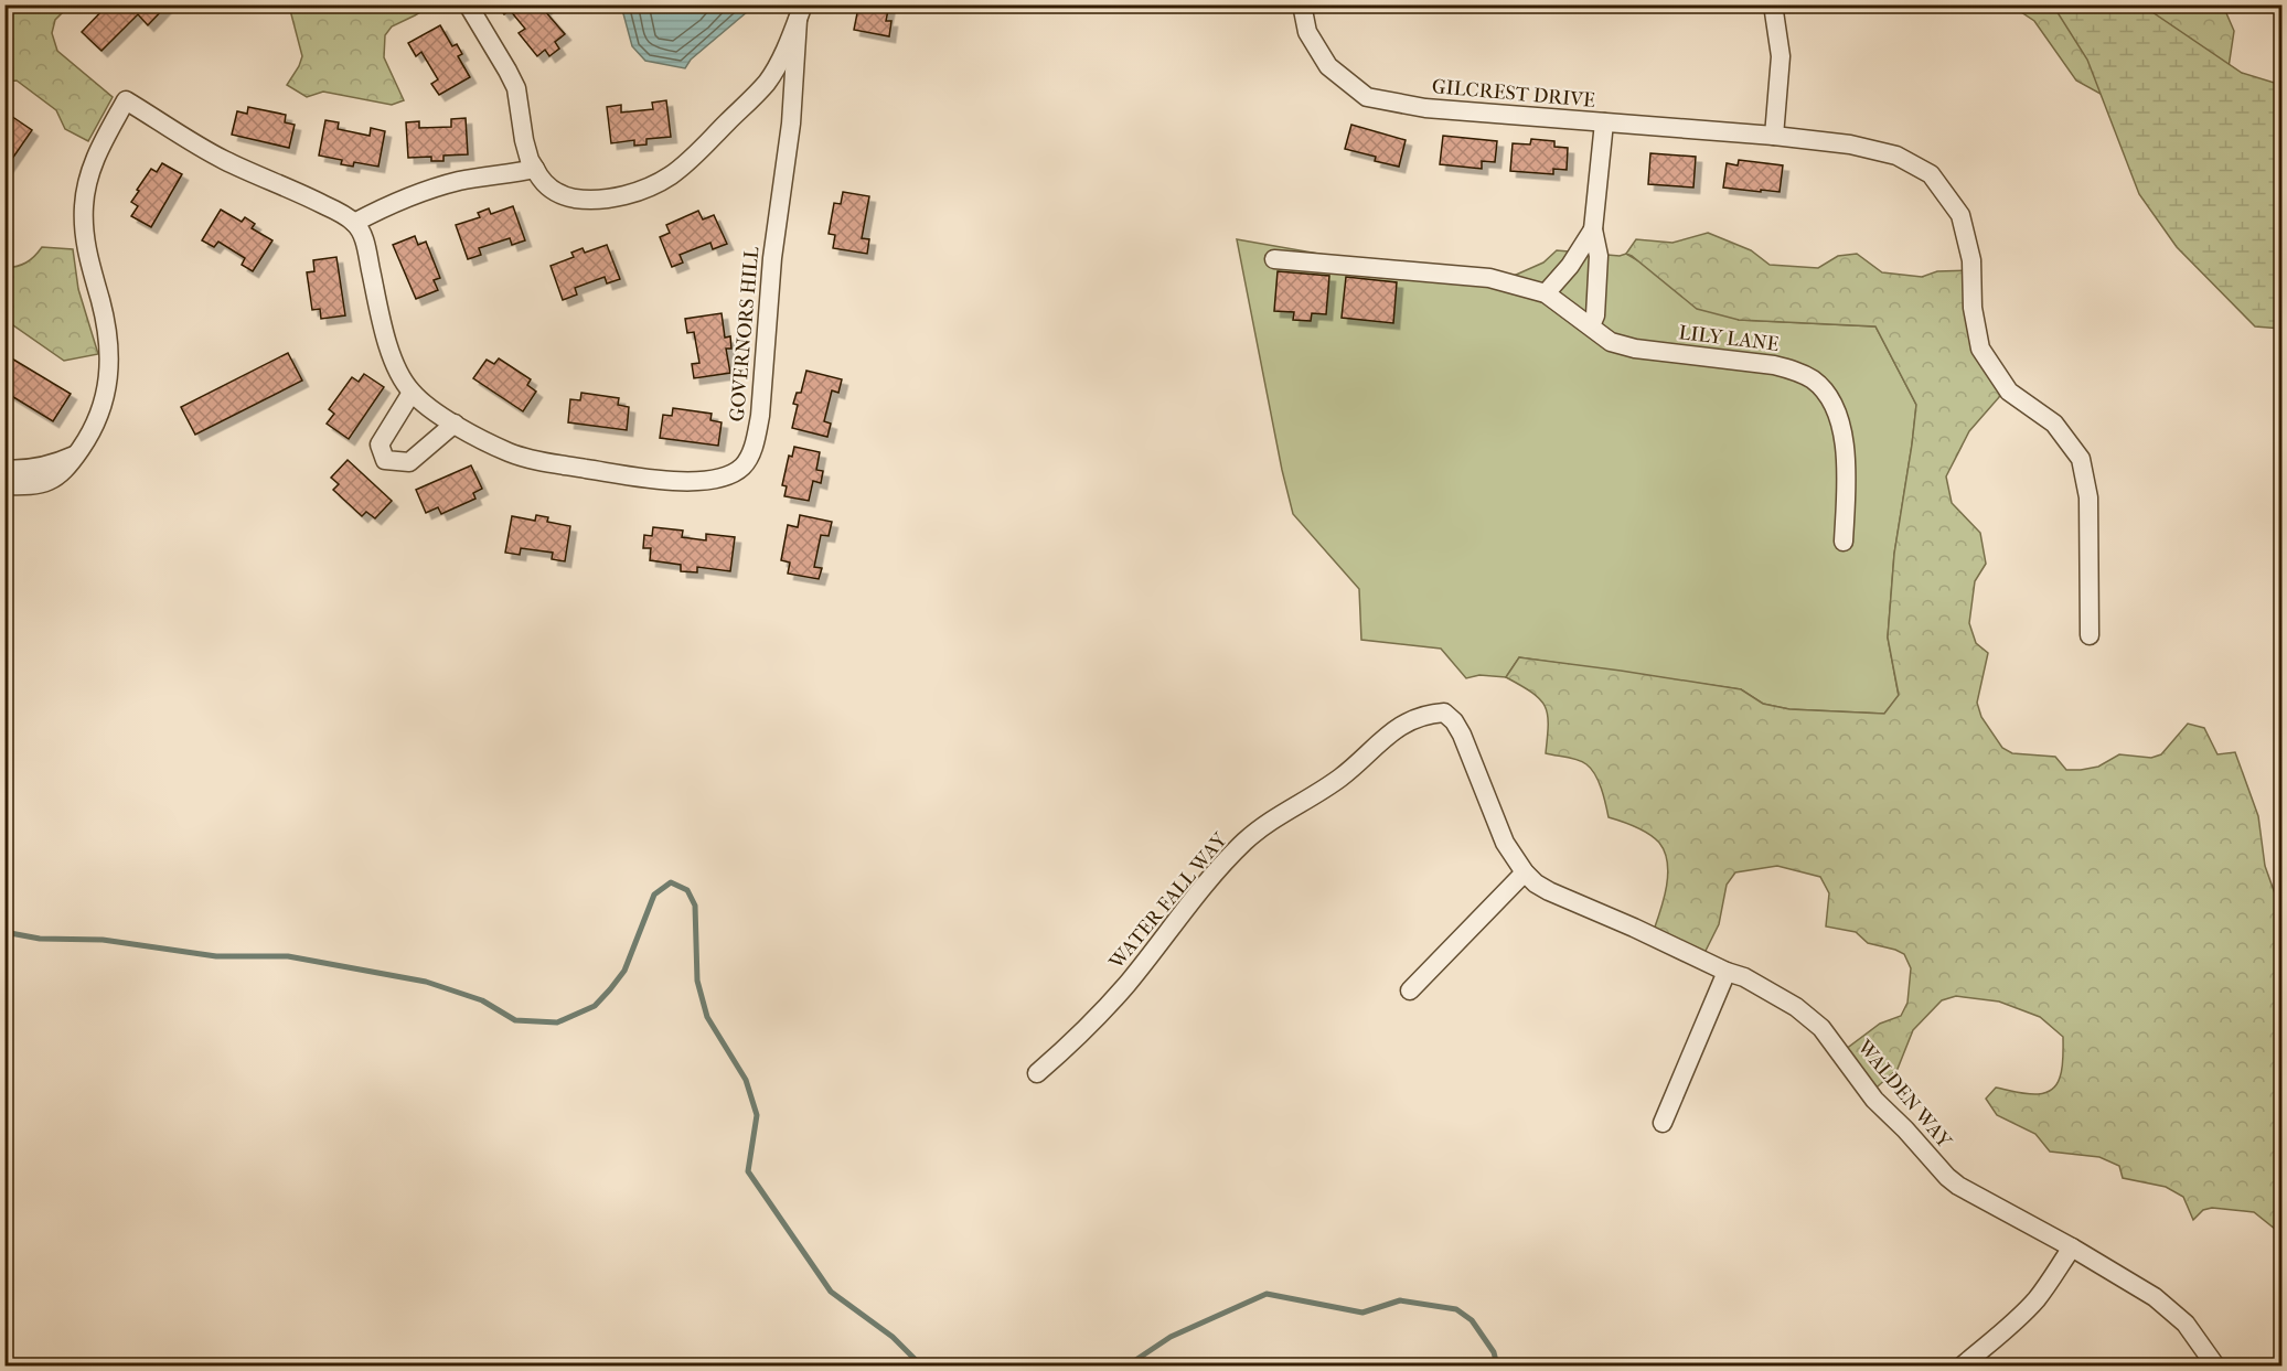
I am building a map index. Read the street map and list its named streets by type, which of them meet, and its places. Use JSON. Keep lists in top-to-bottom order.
{
  "streets": {
    "street": [
      "GILCREST DRIVE",
      "GOVERNORS HILL",
      "LILY LANE",
      "WATER FALL WAY",
      "WALDEN WAY"
    ]
  },
  "crossings": [
    ["WATER FALL WAY", "WALDEN WAY"]
  ]
}
